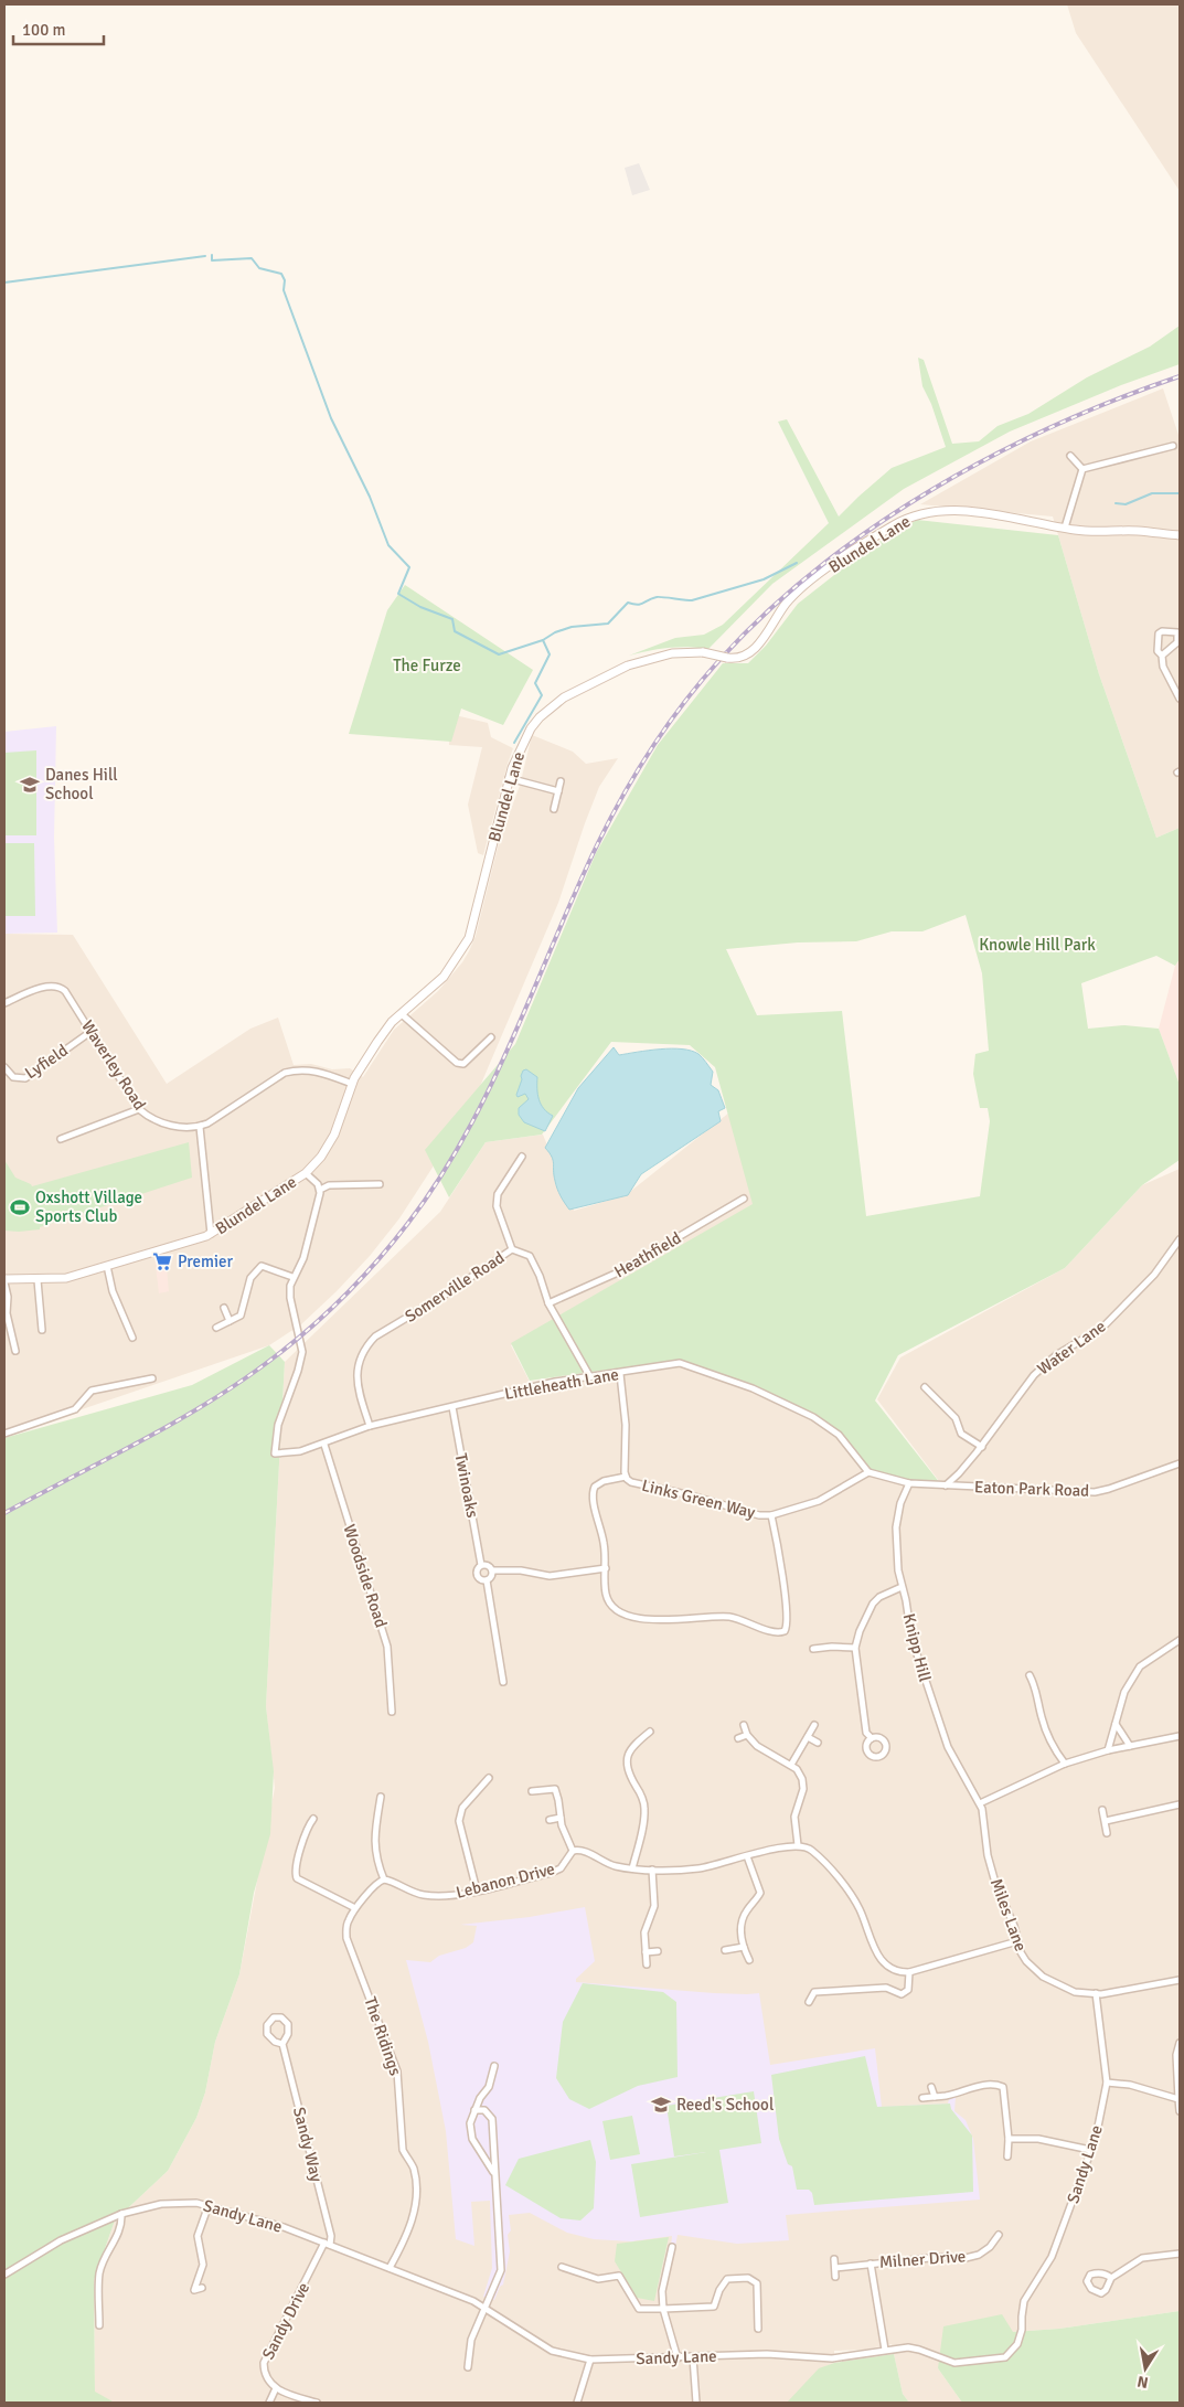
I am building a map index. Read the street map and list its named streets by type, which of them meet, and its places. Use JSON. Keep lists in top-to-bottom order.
{
  "streets": {
    "street": [
      "Blundel Lane",
      "Lyfield",
      "Waverley Road",
      "Heathfield",
      "Somerville Road",
      "Water Lane",
      "Littleheath Lane",
      "Twinoaks",
      "Eaton Park Road",
      "Links Green Way",
      "Woodside Road",
      "Knipp Hill",
      "Lebanon Drive",
      "Miles Lane",
      "The Ridings",
      "Sandy Way",
      "Sandy Lane",
      "Milner Drive",
      "Sandy Drive"
    ]
  },
  "crossings": [
    ["Blundel Lane", "Littleheath Lane"],
    ["Lyfield", "Waverley Road"],
    ["Heathfield", "Somerville Road"],
    ["Somerville Road", "Littleheath Lane"],
    ["Water Lane", "Eaton Park Road"],
    ["Littleheath Lane", "Twinoaks"],
    ["Littleheath Lane", "Links Green Way"],
    ["Littleheath Lane", "Woodside Road"],
    ["Knipp Hill", "Miles Lane"],
    ["Lebanon Drive", "The Ridings"],
    ["Miles Lane", "Sandy Lane"],
    ["The Ridings", "Sandy Lane"],
    ["Sandy Way", "Sandy Lane"],
    ["Sandy Way", "Sandy Drive"],
    ["Sandy Lane", "Milner Drive"],
    ["Sandy Lane", "Sandy Drive"]
  ],
  "parks": ["The Furze", "Knowle Hill Park"],
  "places": {
    "school or university": ["Danes Hill School", "Reed's School"],
    "sports": ["Oxshott Village Sports Club"],
    "supermarket": ["Premier"]
  },
  "scale_bar": "100 m",
  "north": "bottom"
}
